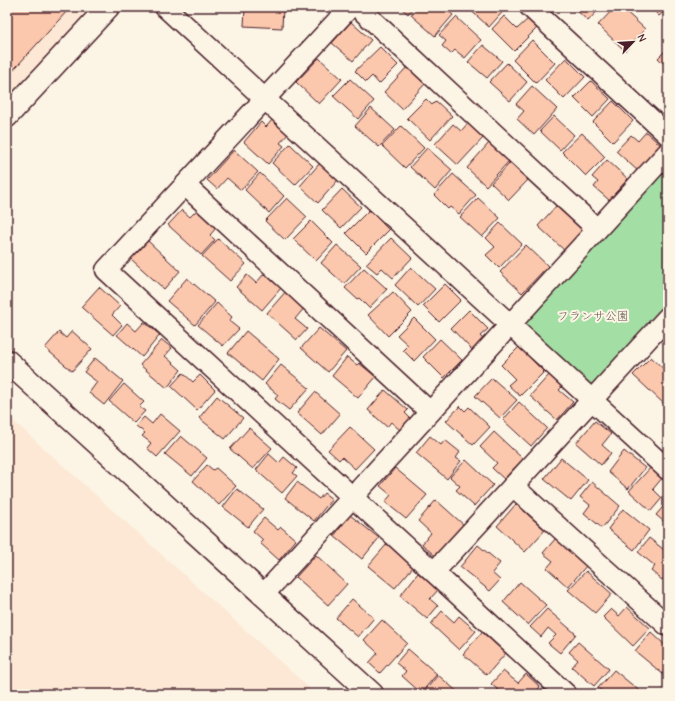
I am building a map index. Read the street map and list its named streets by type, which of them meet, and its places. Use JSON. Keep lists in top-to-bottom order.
{
  "parks": ["フランサ公園"],
  "north": "top right"
}
